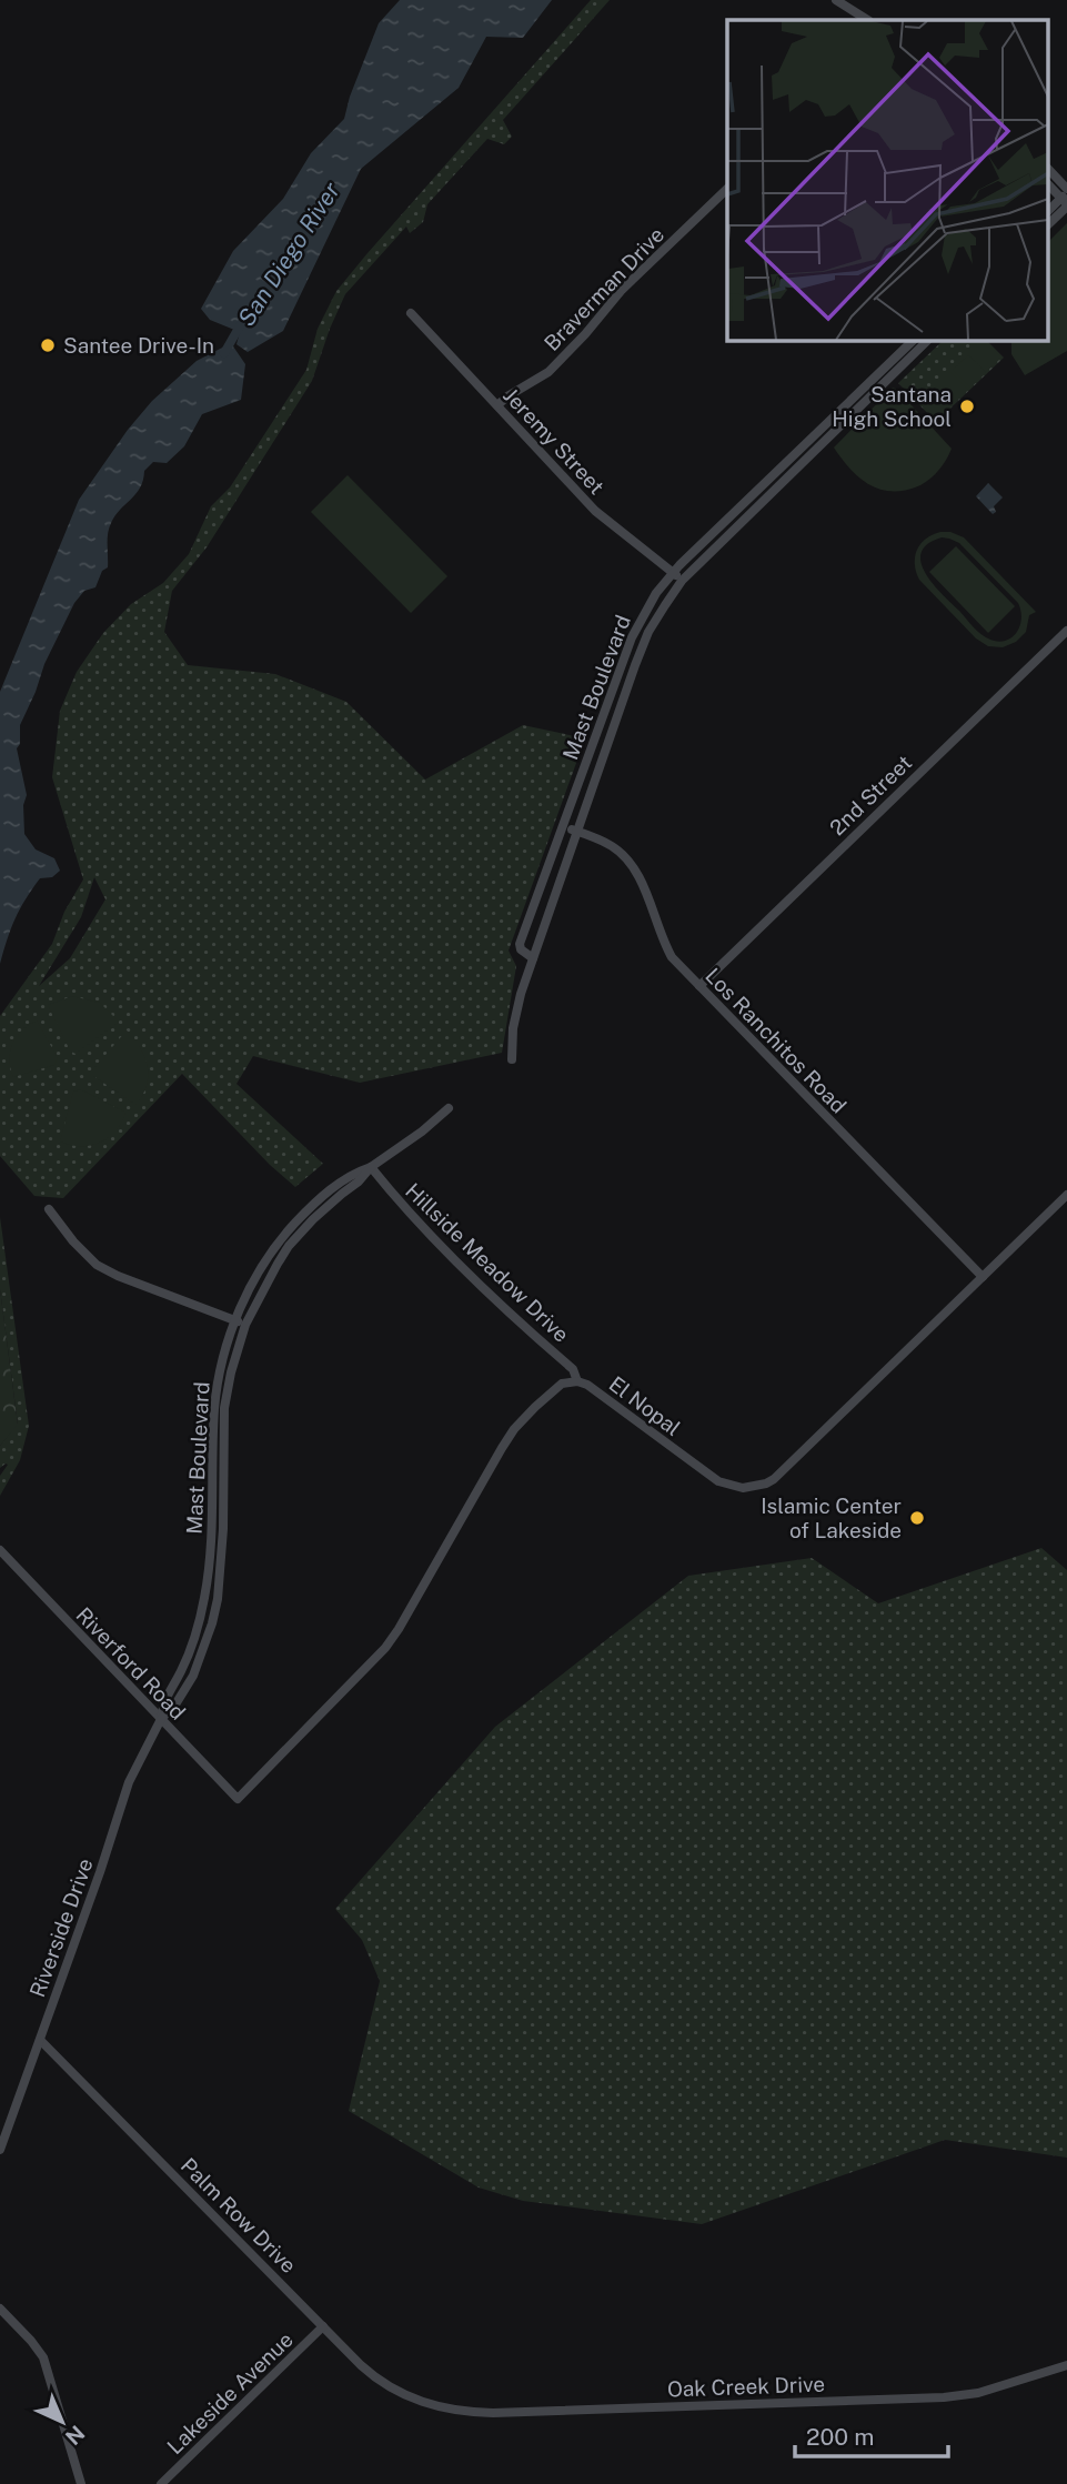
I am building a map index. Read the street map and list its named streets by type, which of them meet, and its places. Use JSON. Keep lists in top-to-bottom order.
{
  "streets": {
    "street": [
      "Braverman Drive",
      "Jeremy Street",
      "Mast Boulevard",
      "2nd Street",
      "Los Ranchitos Road",
      "Hillside Meadow Drive",
      "El Nopal",
      "Riverford Road",
      "Riverside Drive",
      "Palm Row Drive",
      "Oak Creek Drive",
      "Lakeside Avenue"
    ]
  },
  "crossings": [
    ["Braverman Drive", "Jeremy Street"],
    ["Jeremy Street", "Mast Boulevard"],
    ["Mast Boulevard", "Los Ranchitos Road"],
    ["Mast Boulevard", "Hillside Meadow Drive"],
    ["Mast Boulevard", "Riverford Road"],
    ["Mast Boulevard", "Riverside Drive"],
    ["2nd Street", "Los Ranchitos Road"],
    ["Los Ranchitos Road", "El Nopal"],
    ["Hillside Meadow Drive", "El Nopal"],
    ["El Nopal", "Riverford Road"],
    ["Riverford Road", "Riverside Drive"],
    ["Riverside Drive", "Palm Row Drive"],
    ["Palm Row Drive", "Oak Creek Drive"],
    ["Palm Row Drive", "Lakeside Avenue"]
  ],
  "water": ["San Diego River"],
  "places": ["Santee Drive-In", "Santana High School", "Islamic Center of Lakeside"],
  "scale_bar": "200 m",
  "north": "bottom right"
}
